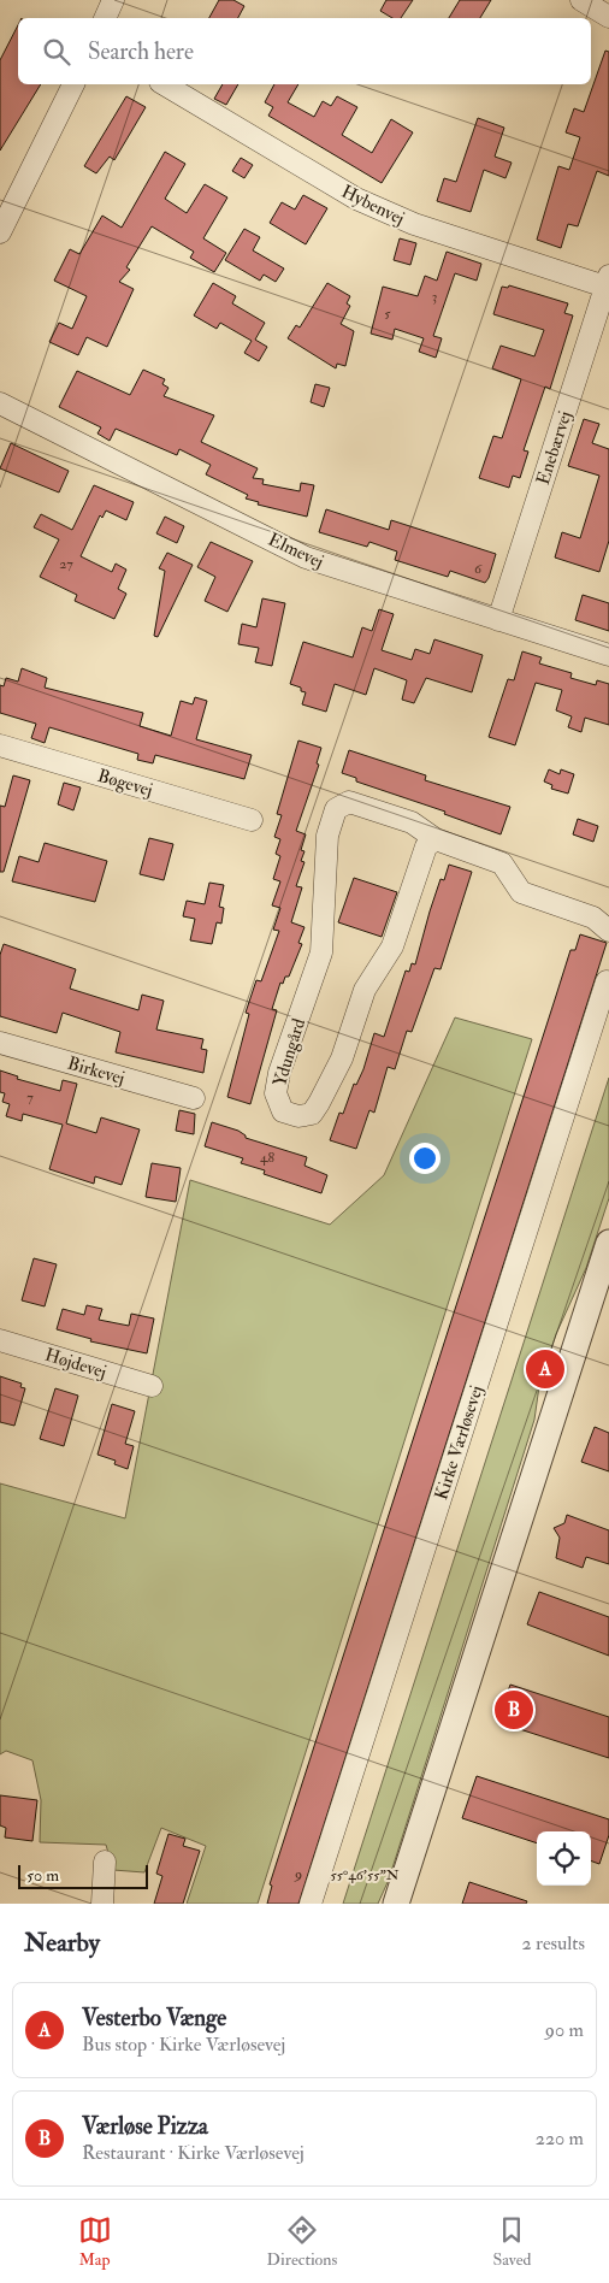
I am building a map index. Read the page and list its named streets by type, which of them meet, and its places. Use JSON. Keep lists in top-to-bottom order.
{
  "streets": {
    "street": [
      "Hybenvej",
      "Enebærvej",
      "Elmevej",
      "Bøgevej",
      "Ydungård",
      "Birkevej",
      "Højdevej",
      "Kirke Værløsevej"
    ]
  },
  "crossings": [
    ["Hybenvej", "Enebærvej"],
    ["Enebærvej", "Elmevej"]
  ],
  "house_numbers": [
    "3",
    "5",
    "27",
    "6",
    "7",
    "48",
    "9"
  ],
  "scale_bar": "50 m",
  "page": {
    "search": "Search here",
    "pins": ["A", "B"],
    "scale": "50 m",
    "heading": ["Nearby", "2 results"],
    "list": [
      {
        "mark": "A",
        "name": "Vesterbo Vænge",
        "note": "Bus stop · Kirke Værløsevej",
        "value": "90 m"
      },
      {
        "mark": "B",
        "name": "Værløse Pizza",
        "note": "Restaurant · Kirke Værløsevej",
        "value": "220 m"
      }
    ],
    "nav": ["Map", "Directions", "Saved"]
  },
  "coordinates": ["55°46'55\"N"]
}
